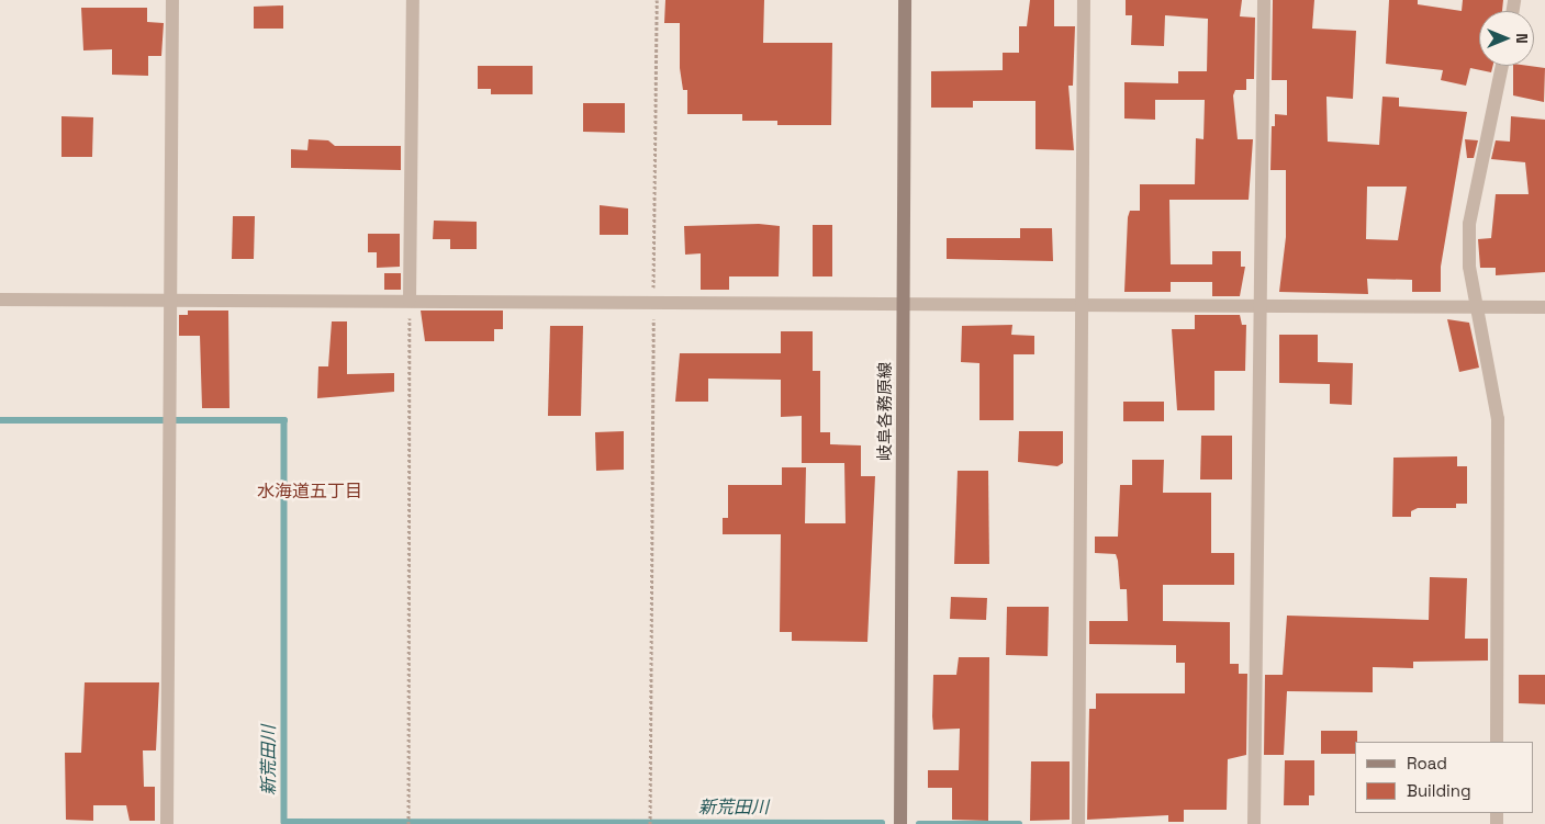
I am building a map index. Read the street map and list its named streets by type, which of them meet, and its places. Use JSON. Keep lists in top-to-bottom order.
{
  "streets": {
    "main road": ["岐阜各務原線"]
  },
  "districts": ["水海道五丁目"],
  "water": ["新荒田川"],
  "legend": ["Road", "Building"],
  "north": "right"
}
